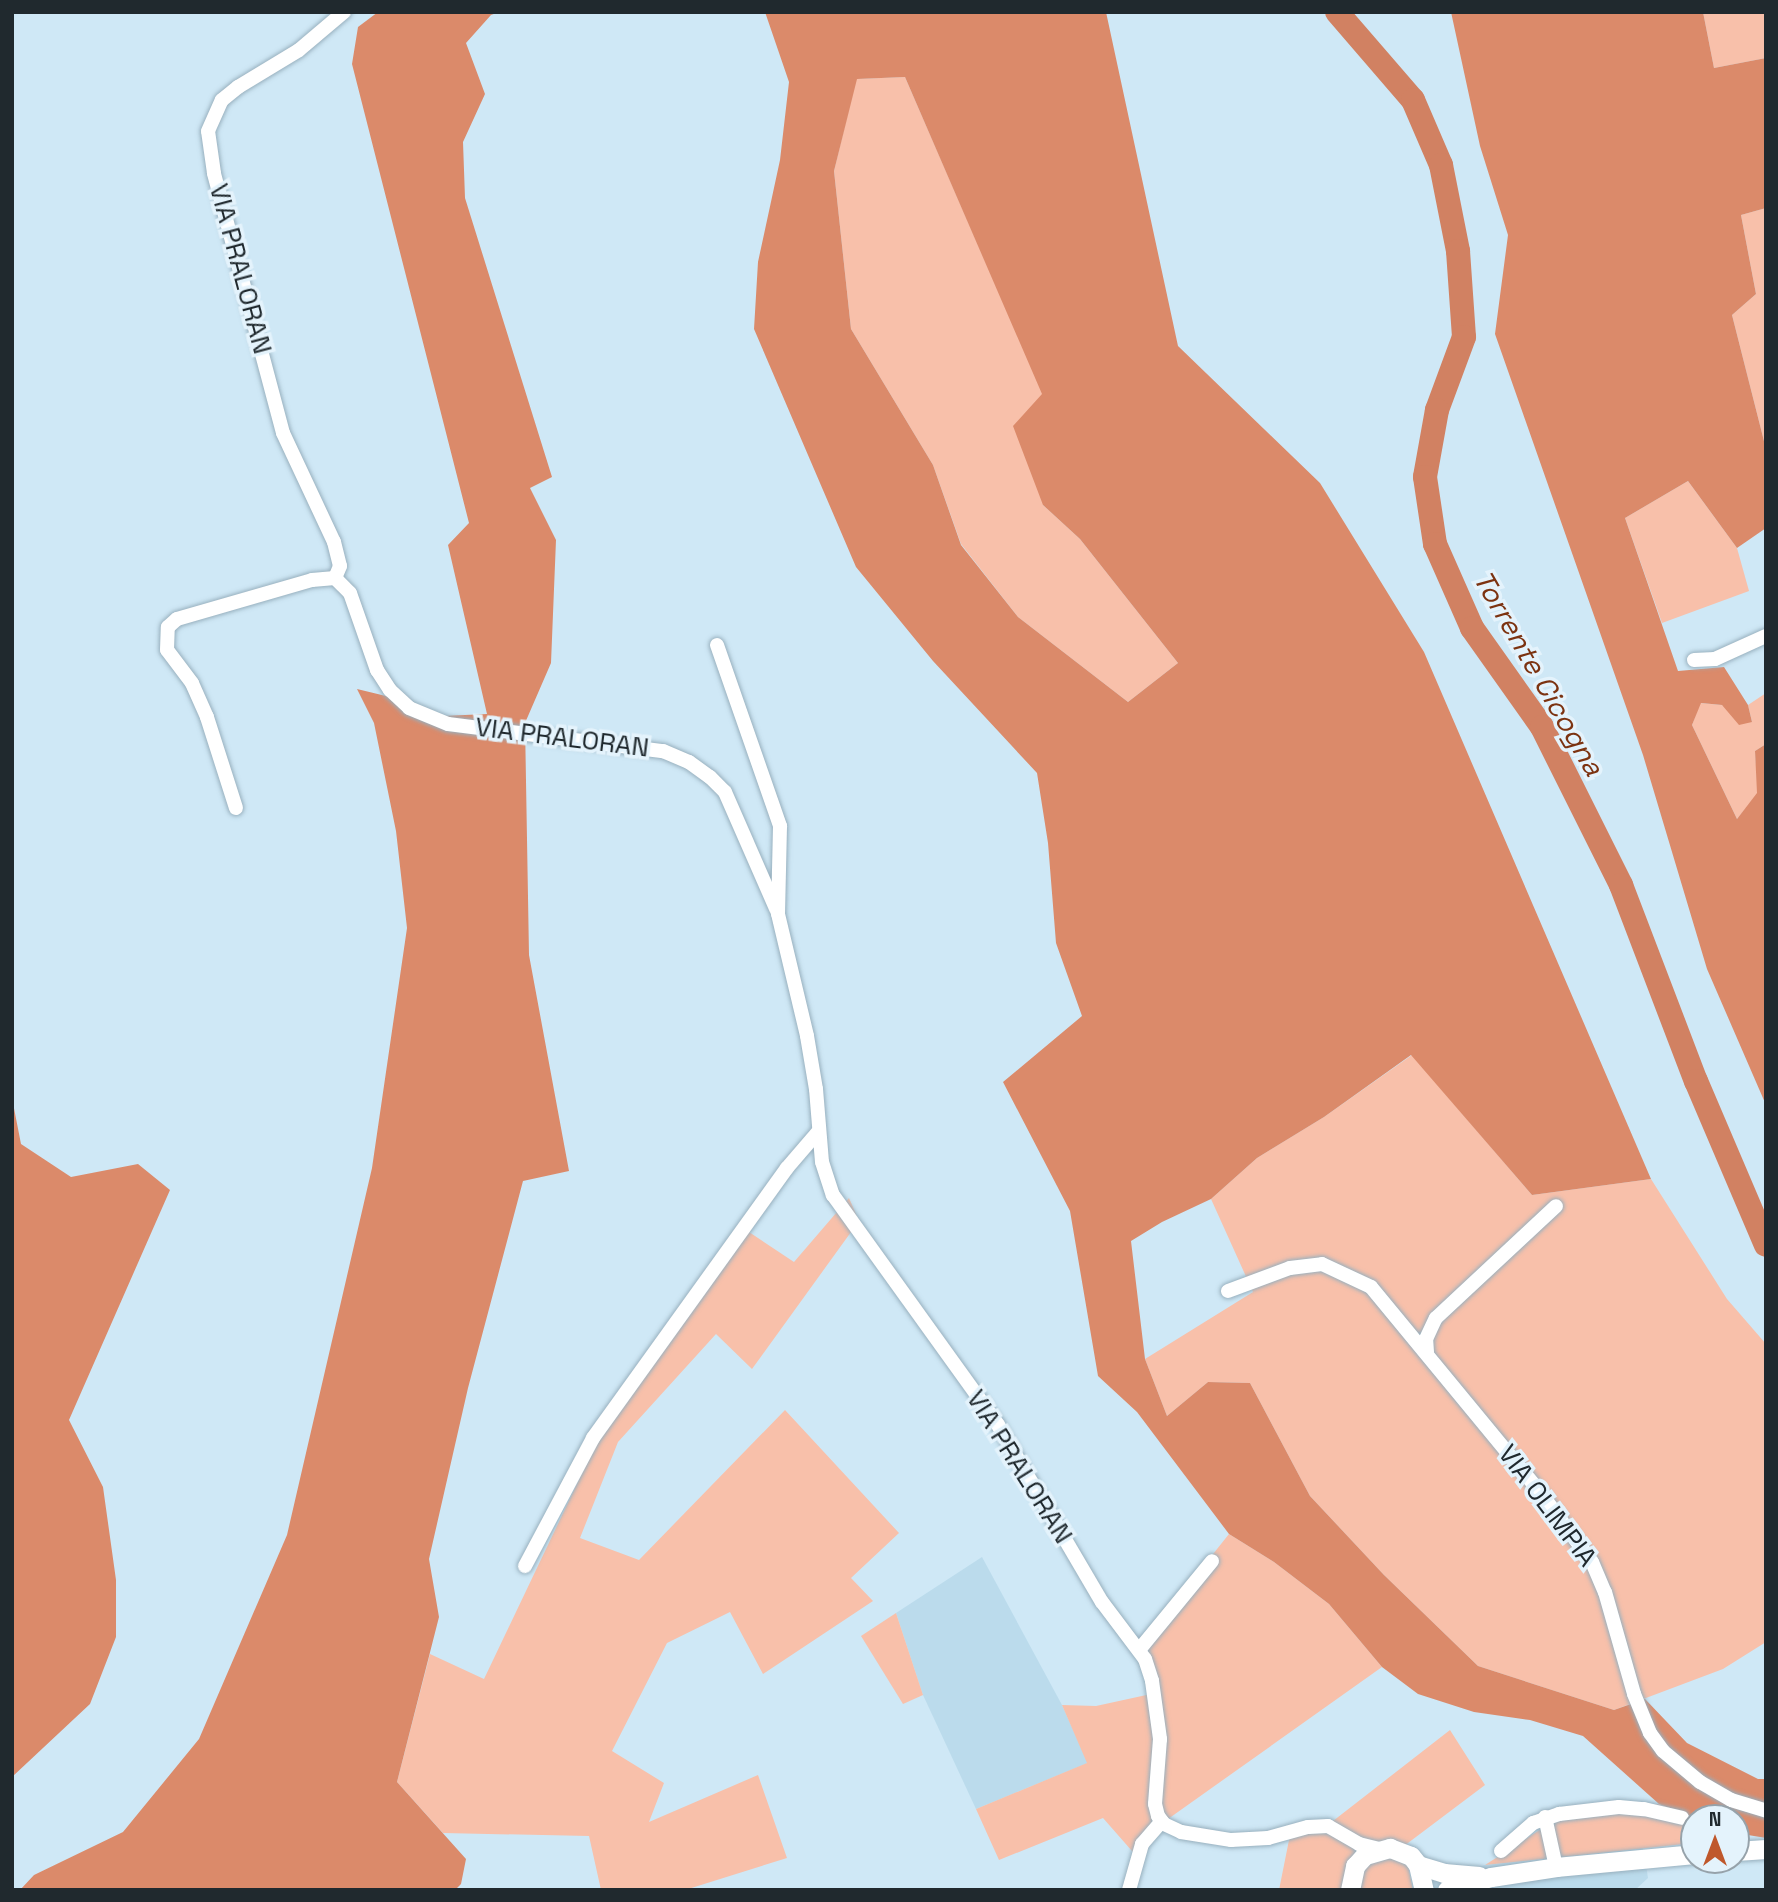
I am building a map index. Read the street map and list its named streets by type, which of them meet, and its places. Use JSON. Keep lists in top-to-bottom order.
{
  "streets": {
    "street": ["VIA PRALORAN", "VIA OLIMPIA"]
  },
  "water": ["Torrente Cicogna"],
  "north": "top"
}
